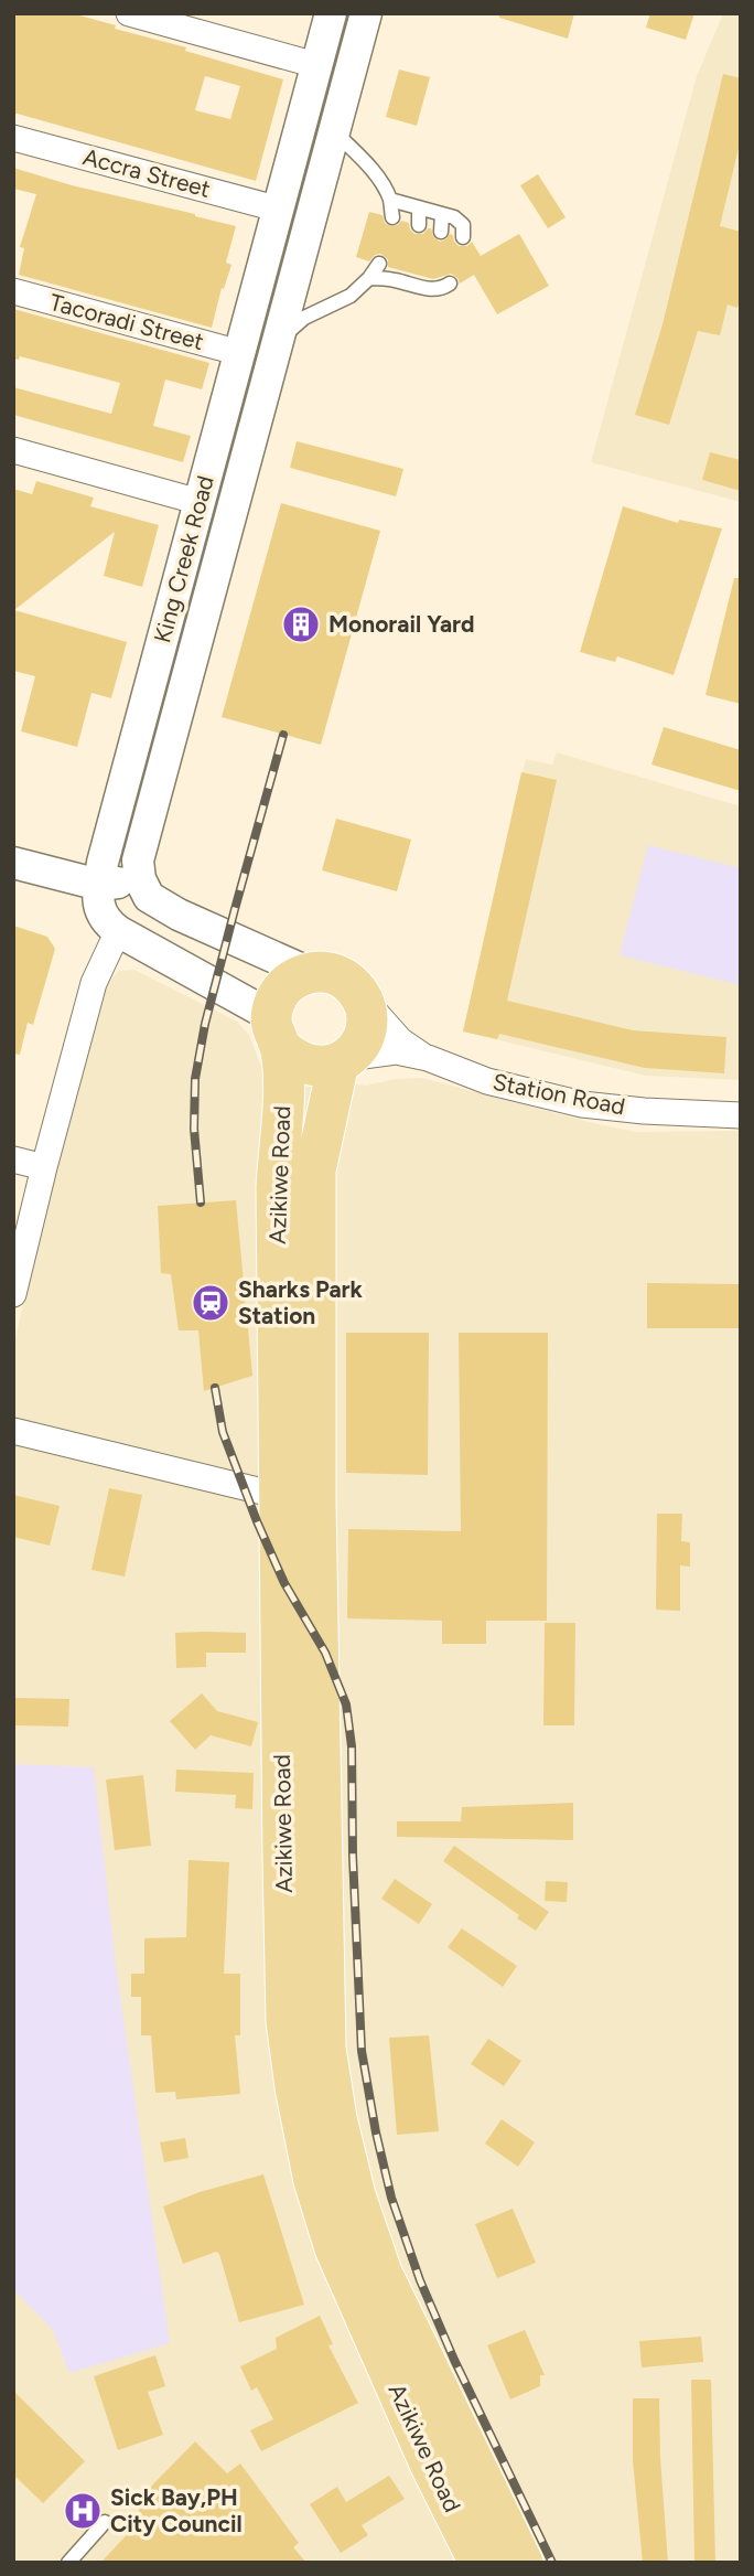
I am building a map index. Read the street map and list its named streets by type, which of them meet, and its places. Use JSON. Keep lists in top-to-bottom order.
{
  "streets": {
    "main road": ["Azikiwe Road"],
    "street": [
      "Accra Street",
      "Tacoradi Street",
      "King Creek Road",
      "Station Road"
    ]
  },
  "crossings": [
    ["Accra Street", "King Creek Road"],
    ["Tacoradi Street", "King Creek Road"],
    ["Station Road", "Azikiwe Road"]
  ],
  "places": {
    "building": ["Monorail Yard"],
    "station": ["Sharks Park Station"],
    "hospital": ["Sick Bay,PH City Council"]
  }
}
